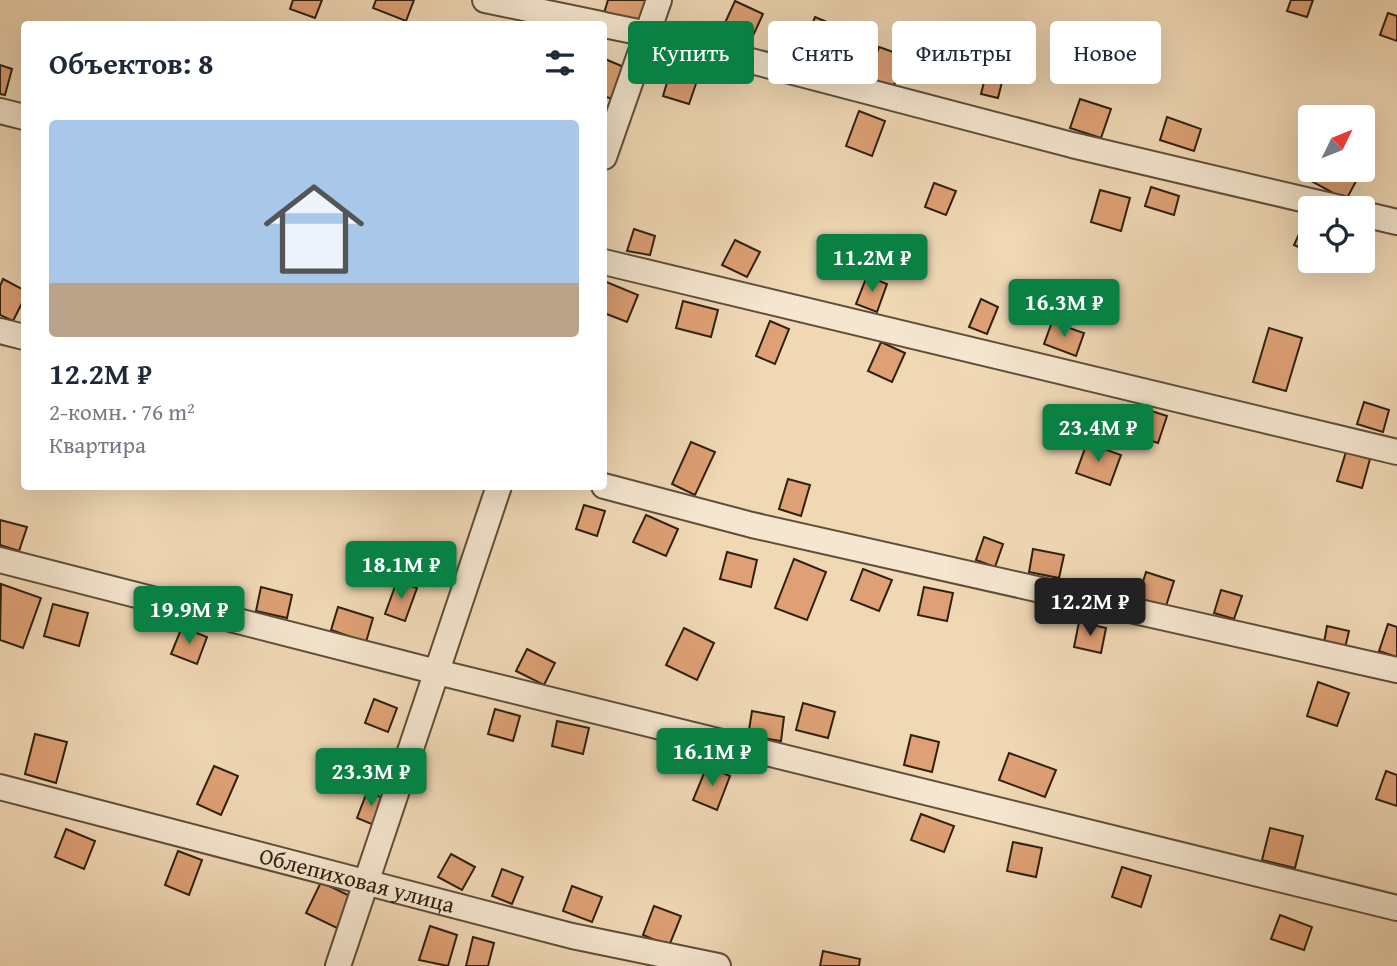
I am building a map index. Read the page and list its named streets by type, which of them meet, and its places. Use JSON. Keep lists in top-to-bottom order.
{
  "streets": {
    "street": ["Облепиховая улица"]
  },
  "north": "top right",
  "page": {
    "chip": [
      "Купить",
      "Снять",
      "Фильтры",
      "Новое"
    ],
    "heading": "Объектов: 8",
    "list": [
      {
        "name": "12.2M ₽",
        "note": "2-комн. · 76 m² · Квартира"
      }
    ],
    "price": [
      "11.2M ₽",
      "16.3M ₽",
      "23.4M ₽",
      "18.1M ₽",
      "12.2M ₽",
      "19.9M ₽",
      "16.1M ₽",
      "23.3M ₽"
    ]
  }
}
